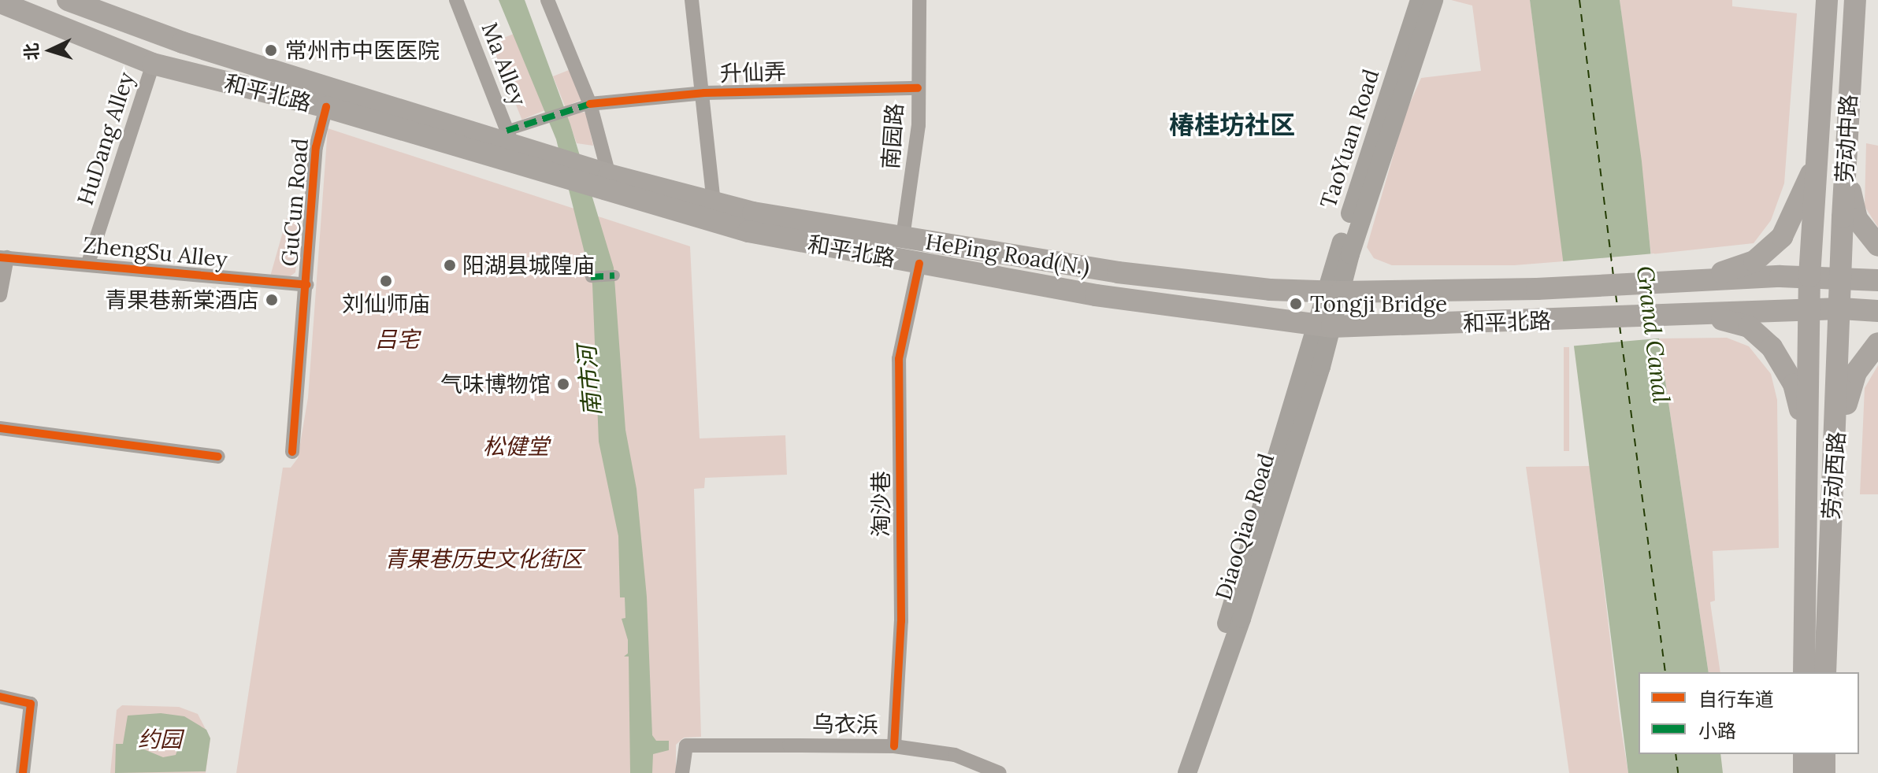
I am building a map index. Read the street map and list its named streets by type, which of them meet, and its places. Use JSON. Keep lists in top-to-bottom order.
{
  "streets": {
    "main road": [
      "和平北路",
      "TaoYuan Road",
      "劳动中路",
      "HePing Road(N.)",
      "劳动西路",
      "DiaoQiao Road"
    ],
    "street": [
      "Ma Alley",
      "升仙弄",
      "南园路",
      "HuDang Alley",
      "GuCun Road",
      "ZhengSu Alley",
      "淘沙巷",
      "乌衣浜"
    ]
  },
  "crossings": [
    ["Ma Alley", "和平北路"],
    ["Ma Alley", "HePing Road(N.)"],
    ["升仙弄", "南园路"],
    ["和平北路", "HuDang Alley"],
    ["和平北路", "劳动中路"],
    ["和平北路", "GuCun Road"],
    ["和平北路", "HePing Road(N.)"],
    ["和平北路", "劳动西路"],
    ["和平北路", "淘沙巷"],
    ["和平北路", "DiaoQiao Road"],
    ["南园路", "HePing Road(N.)"],
    ["HuDang Alley", "ZhengSu Alley"],
    ["TaoYuan Road", "HePing Road(N.)"],
    ["TaoYuan Road", "DiaoQiao Road"],
    ["劳动中路", "劳动西路"],
    ["GuCun Road", "ZhengSu Alley"],
    ["HePing Road(N.)", "DiaoQiao Road"],
    ["淘沙巷", "乌衣浜"]
  ],
  "districts": ["椿桂坊社区"],
  "water": ["Grand Canal", "南市河"],
  "parks": [
    "吕宅",
    "松健堂",
    "青果巷历史文化街区",
    "约园"
  ],
  "places": [
    "常州市中医医院",
    "阳湖县城隍庙",
    "刘仙师庙",
    "青果巷新棠酒店",
    "Tongji Bridge",
    "气味博物馆"
  ],
  "legend": ["自行车道", "小路"],
  "north": "left"
}
